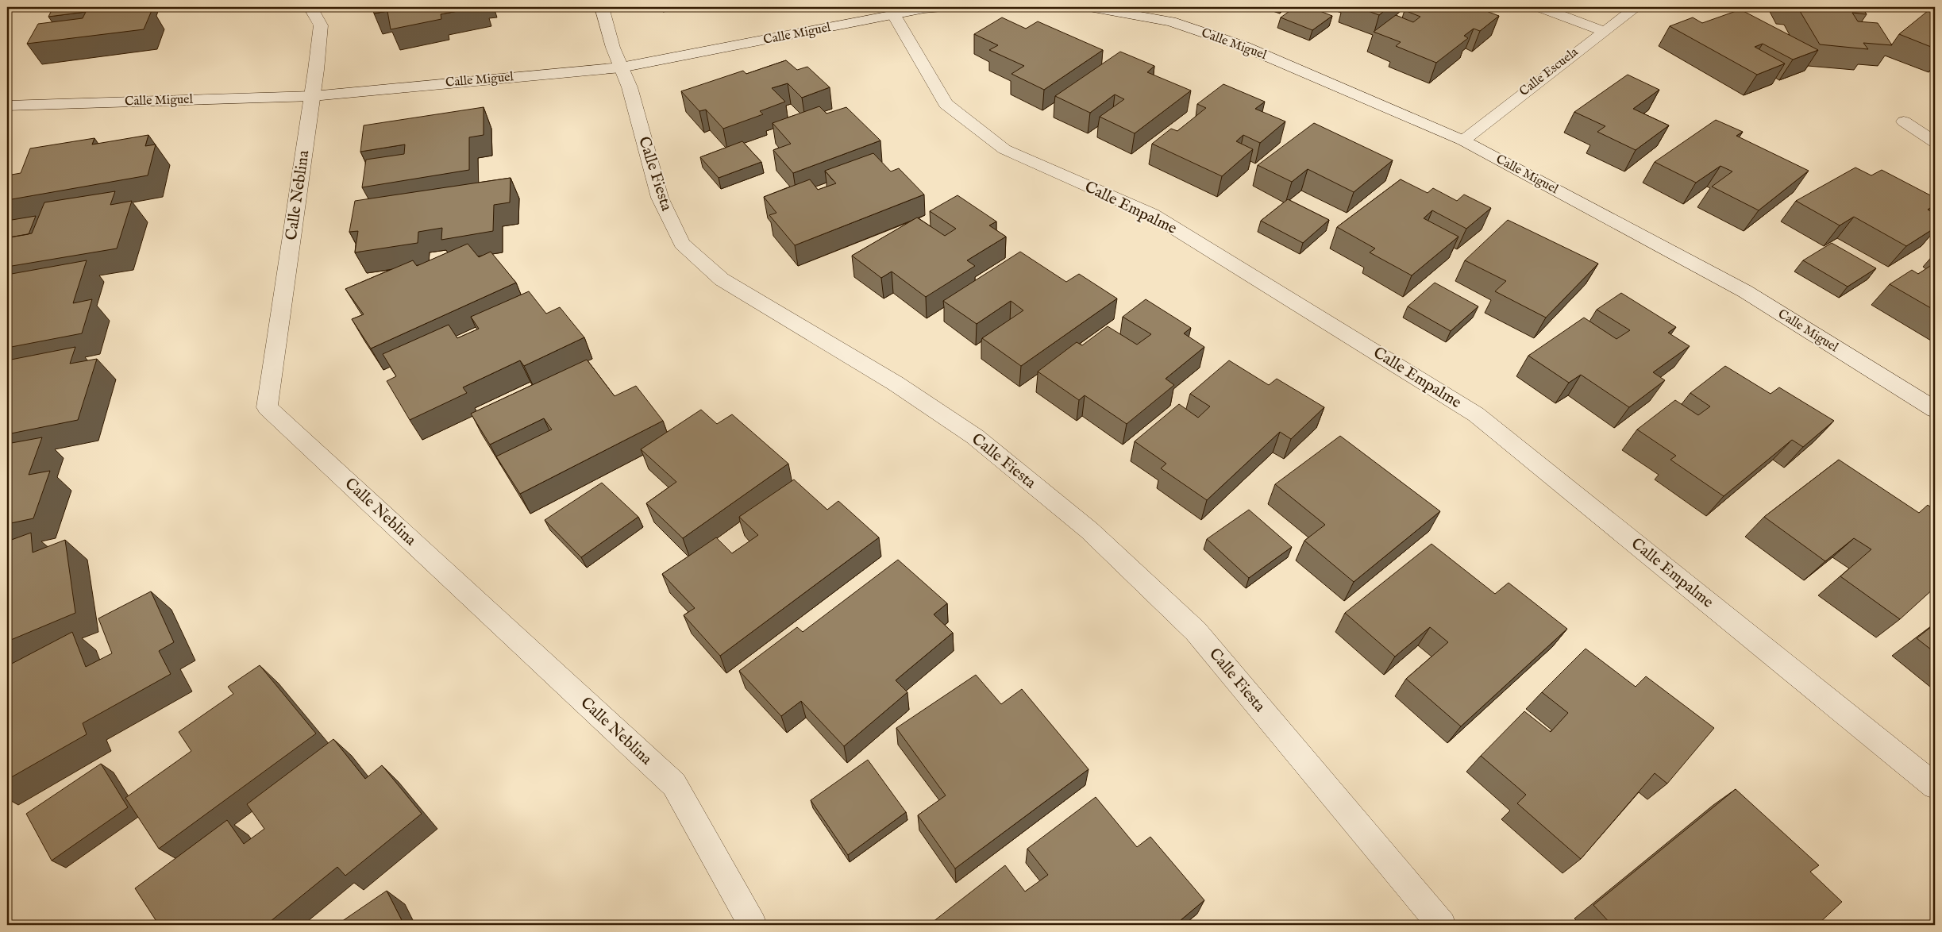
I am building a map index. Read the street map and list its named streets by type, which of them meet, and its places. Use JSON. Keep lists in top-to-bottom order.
{
  "streets": {
    "street": [
      "Calle Miguel",
      "Calle Escuela",
      "Calle Fiesta",
      "Calle Neblina",
      "Calle Empalme"
    ]
  },
  "crossings": [
    ["Calle Miguel", "Calle Escuela"],
    ["Calle Miguel", "Calle Fiesta"],
    ["Calle Miguel", "Calle Neblina"],
    ["Calle Miguel", "Calle Empalme"]
  ]
}
